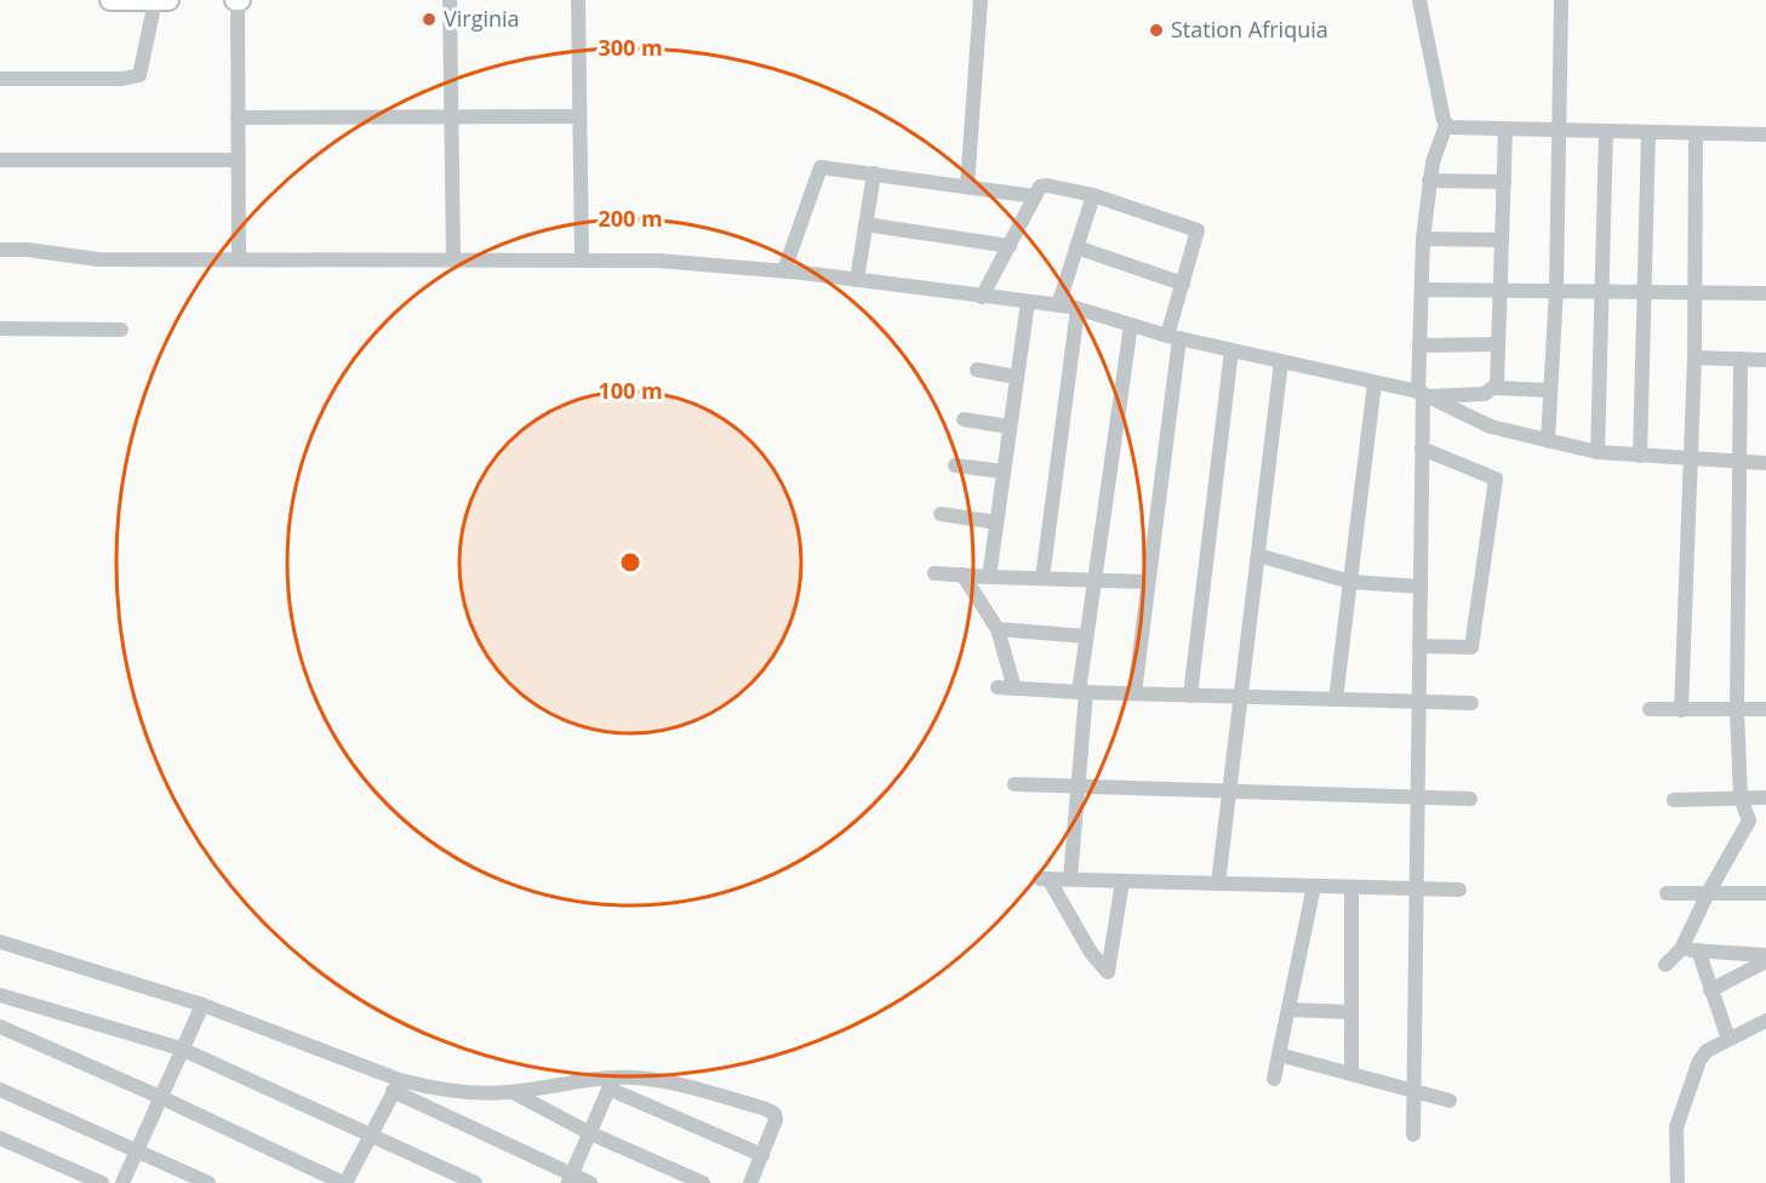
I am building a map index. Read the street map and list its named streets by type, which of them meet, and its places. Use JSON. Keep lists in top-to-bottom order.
{
  "places": ["Virginia", "Station Afriquia"],
  "rings": ["300 m", "200 m", "100 m"]
}
